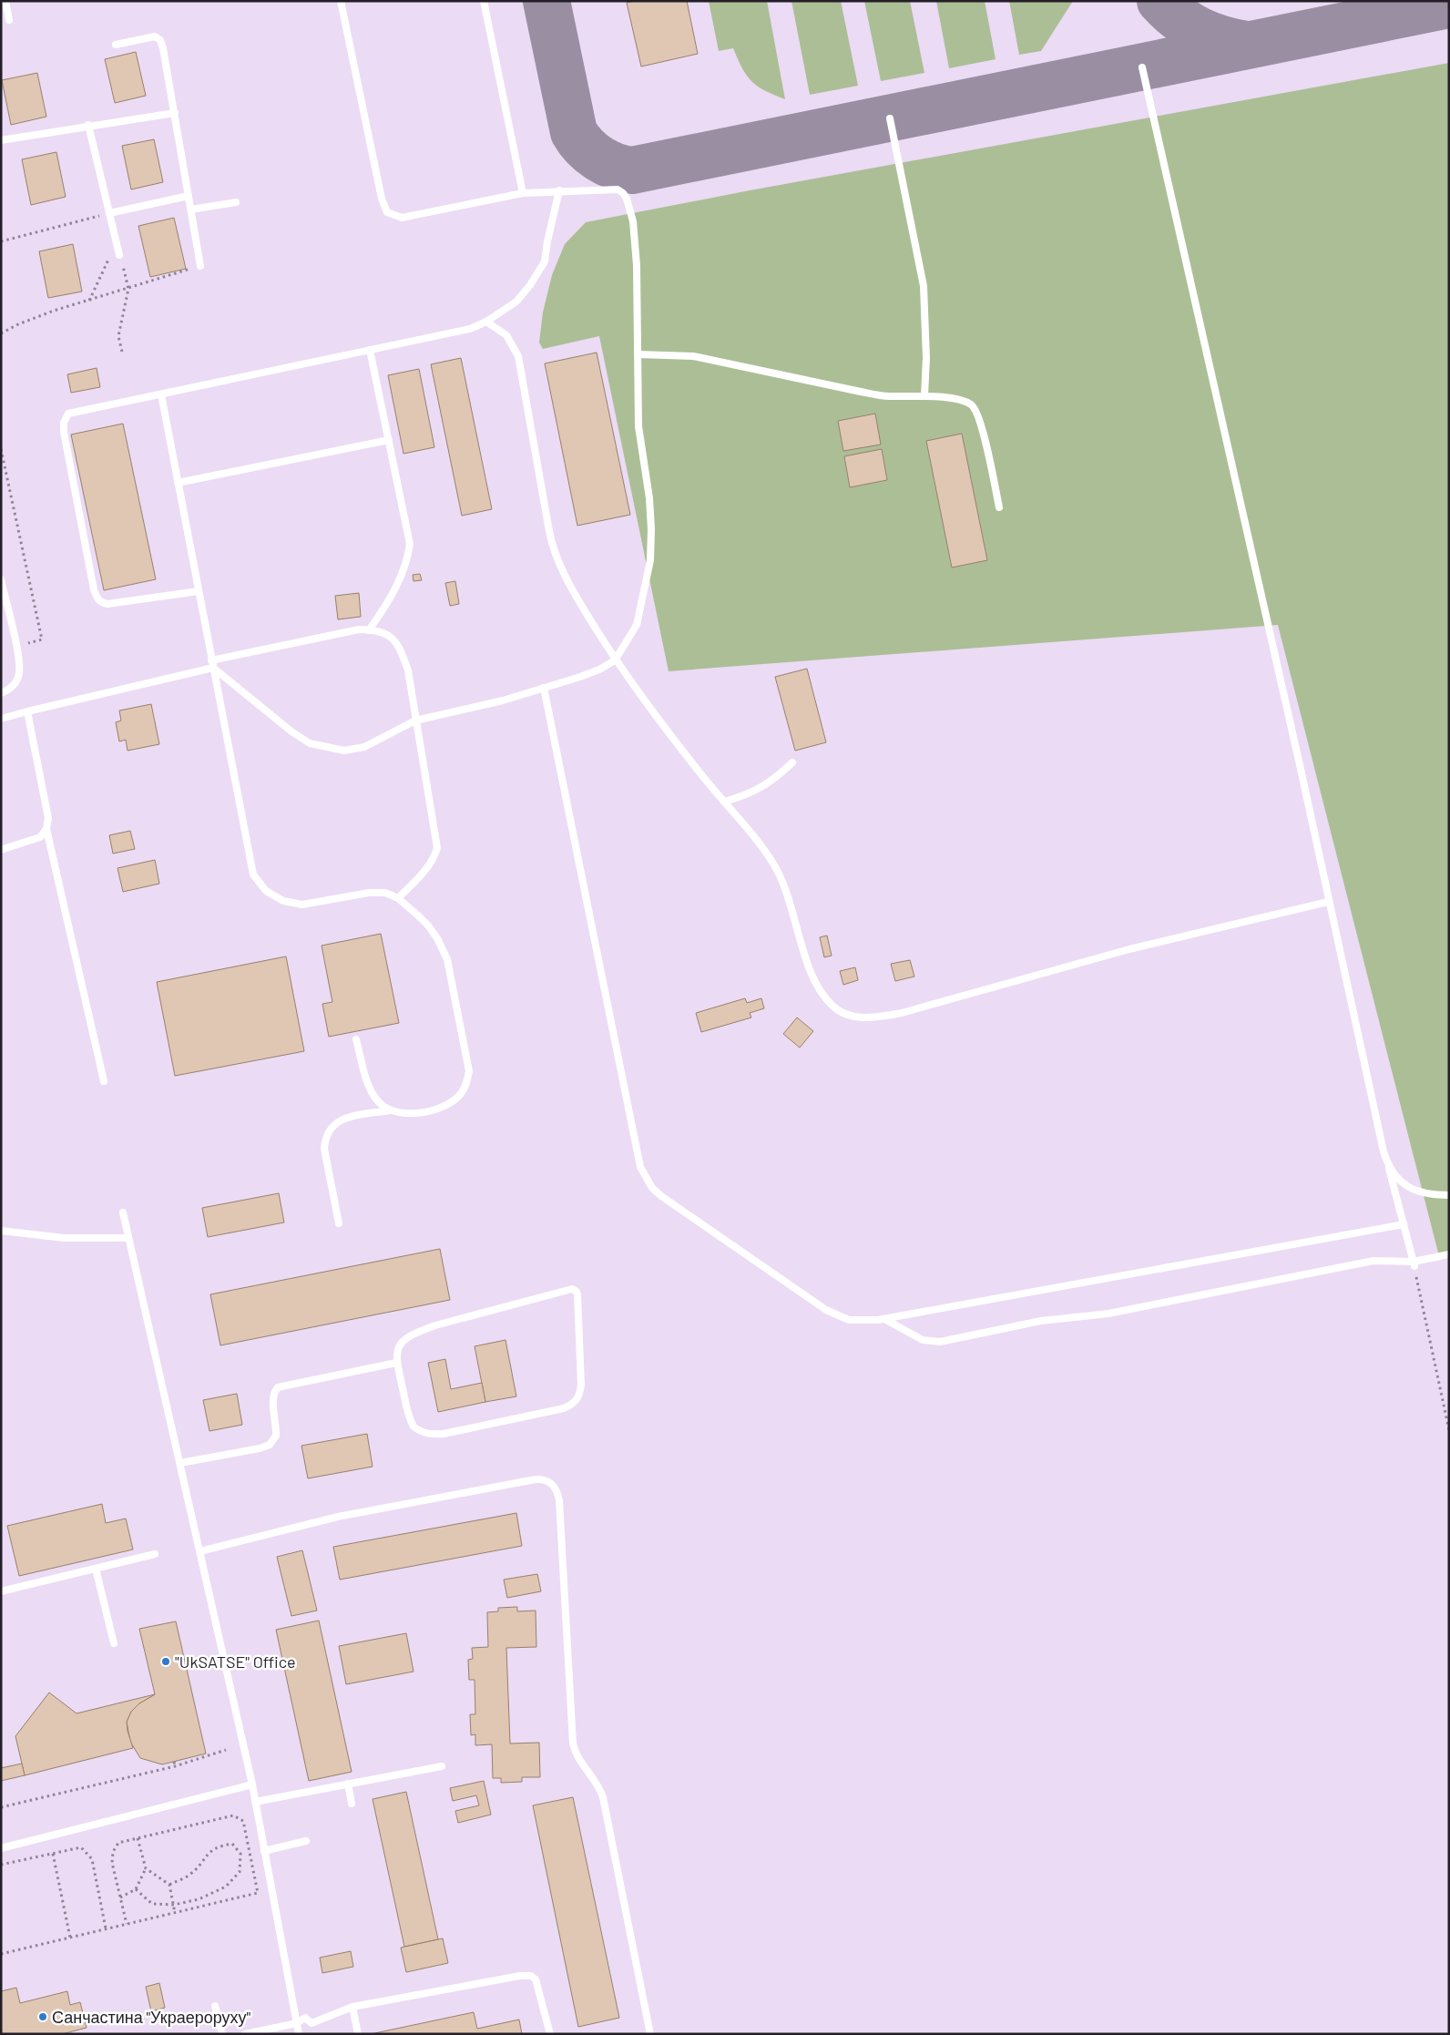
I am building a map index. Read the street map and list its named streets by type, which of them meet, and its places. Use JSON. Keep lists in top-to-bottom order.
{
  "places": ["\"UkSATSE\" Office", "Санчастина \"Украероруху\""]
}
